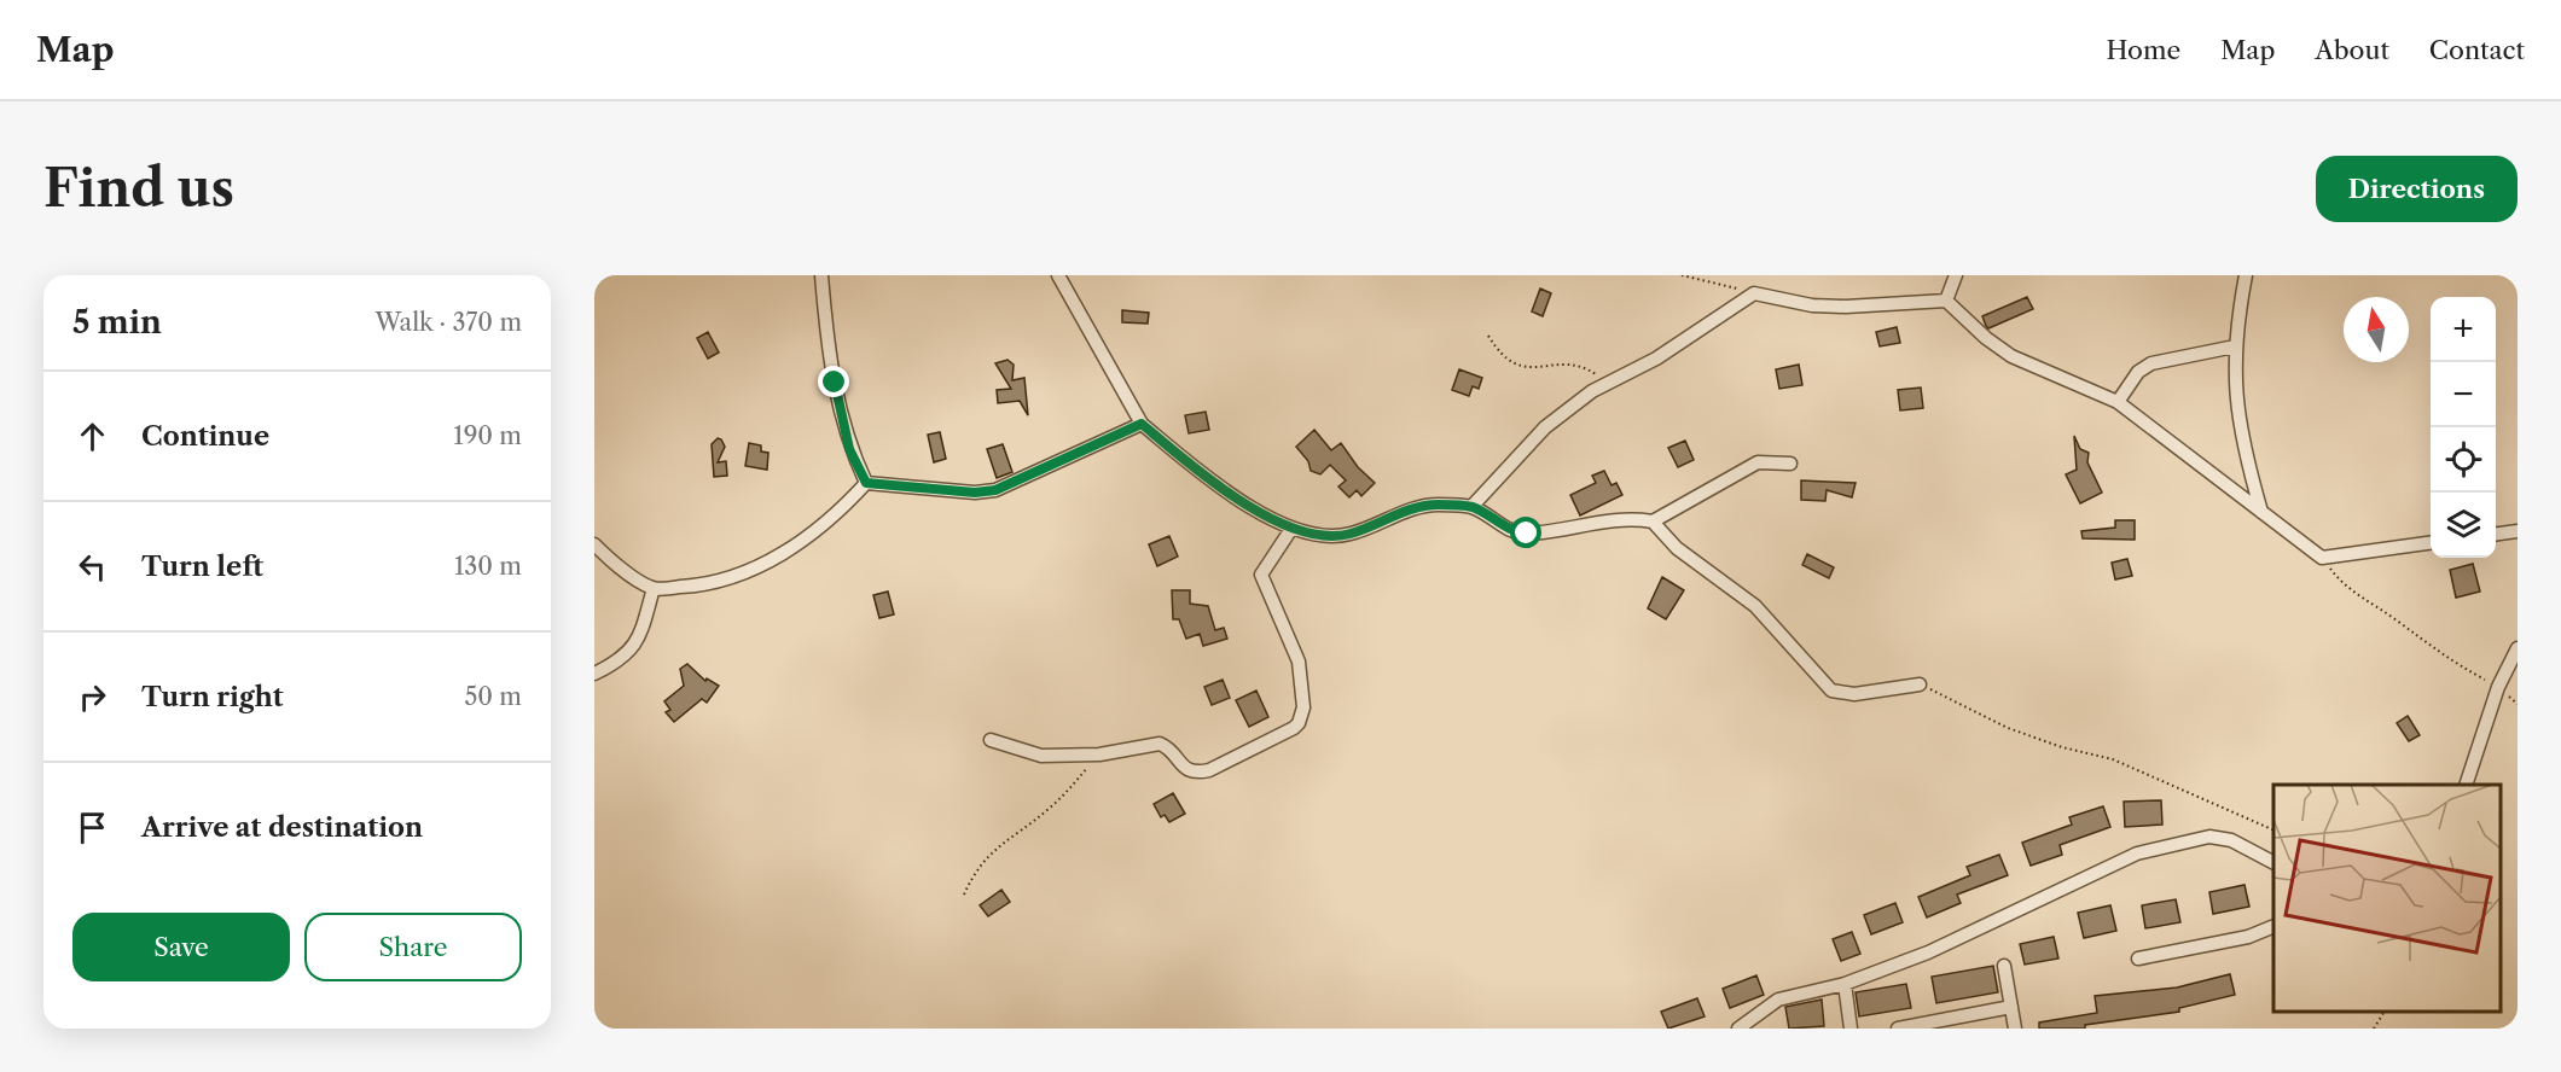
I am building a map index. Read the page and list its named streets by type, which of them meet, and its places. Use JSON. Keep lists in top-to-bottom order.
{
  "north": "top",
  "page": {
    "header": "Map",
    "nav": [
      "Home",
      "Map",
      "About",
      "Contact"
    ],
    "buttons": [
      "Directions",
      ["Save", "Share"]
    ],
    "title": "Find us",
    "heading": ["5 min", "Walk · 370 m"],
    "map_buttons": ["+", "−"],
    "list": [
      ["Continue", "190 m"],
      ["Turn left", "130 m"],
      ["Turn right", "50 m"],
      "Arrive at destination"
    ]
  }
}
